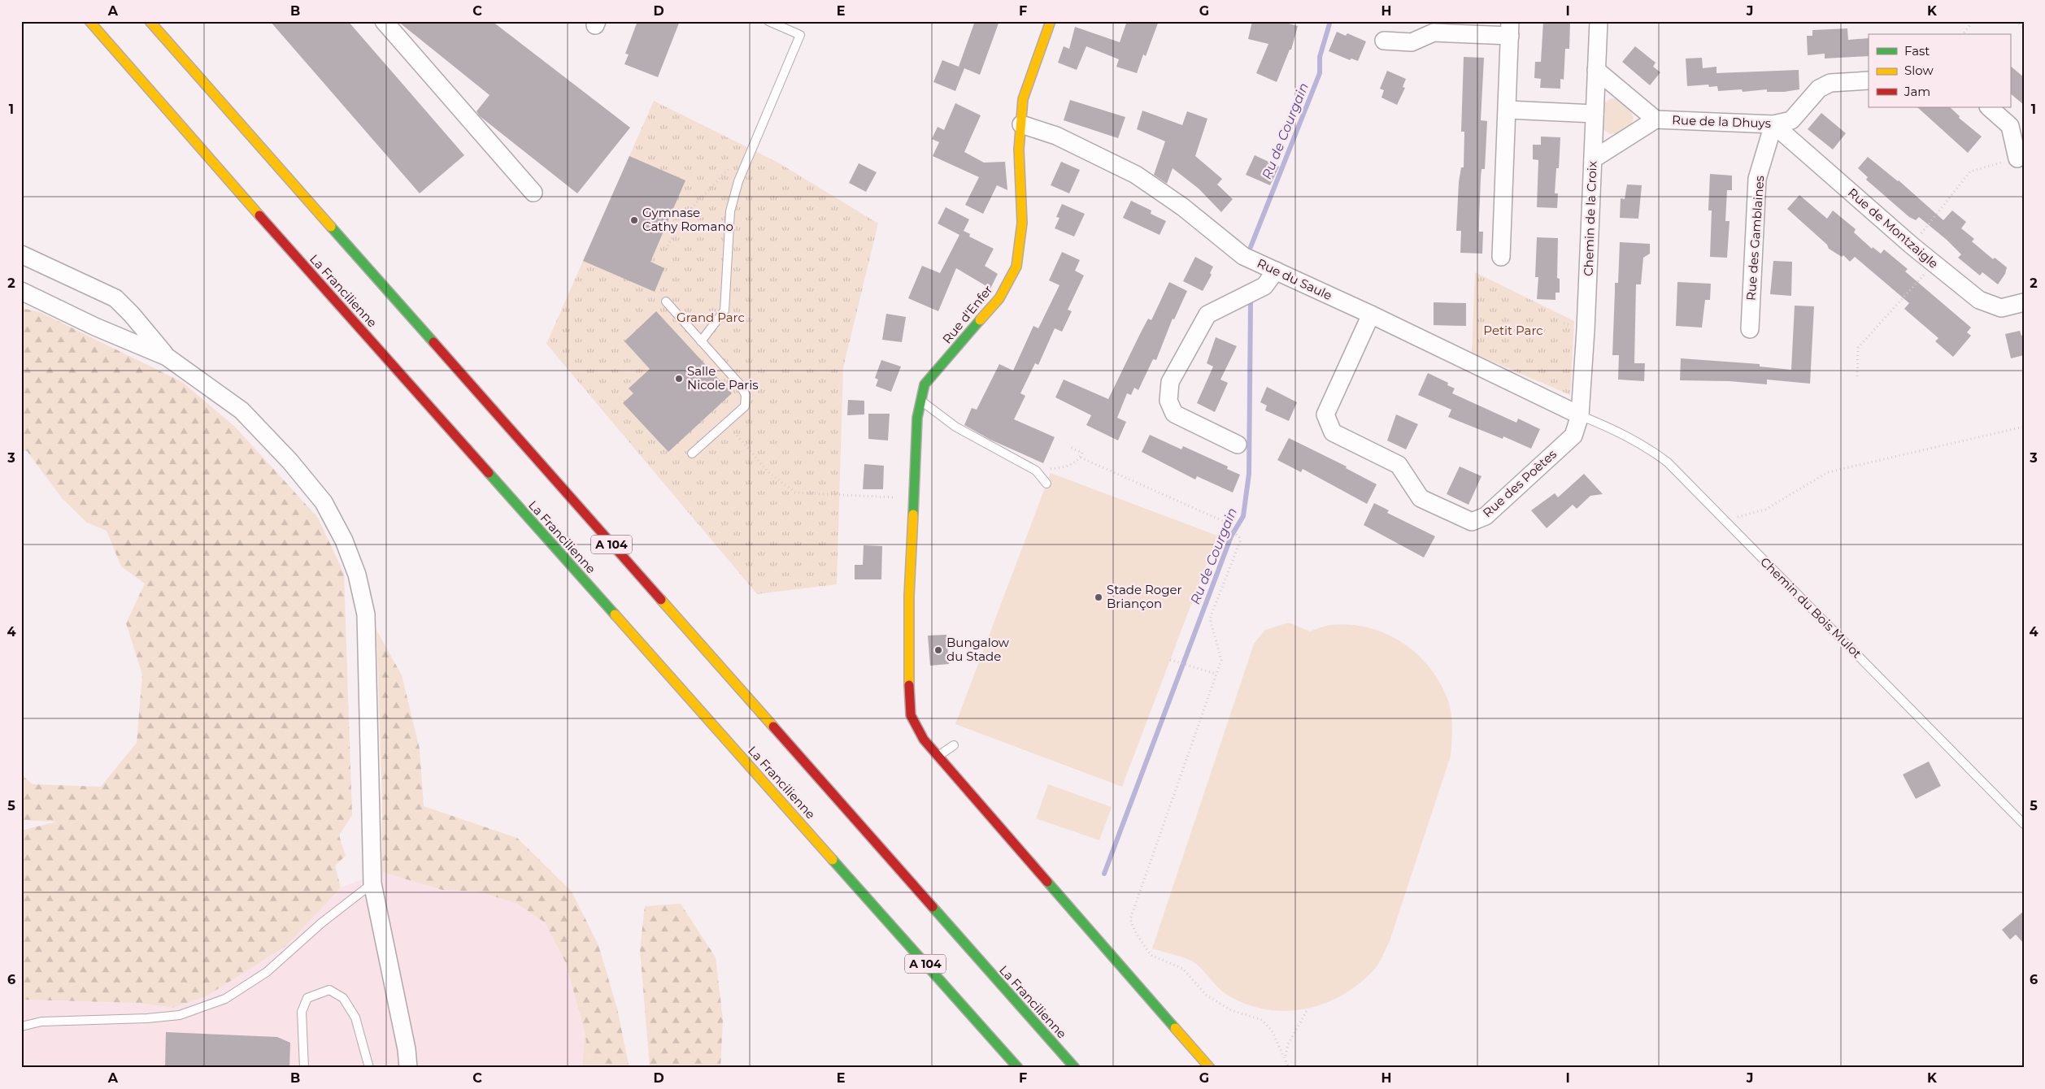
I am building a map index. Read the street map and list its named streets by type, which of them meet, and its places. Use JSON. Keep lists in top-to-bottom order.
{
  "streets": {
    "main road": ["La Francilienne", "Rue d'Enfer", "A 104"],
    "street": [
      "Rue de la Dhuys",
      "Chemin de la Croix",
      "Rue de Montzaigle",
      "Rue des Gamblaines",
      "Rue du Saule",
      "Rue des Poètes"
    ],
    "lane": ["Chemin du Bois Mulot"]
  },
  "crossings": [
    ["Rue de la Dhuys", "Chemin de la Croix"],
    ["Rue de la Dhuys", "Rue de Montzaigle"],
    ["Rue de la Dhuys", "Rue des Gamblaines"],
    ["Chemin de la Croix", "Rue du Saule"],
    ["Chemin de la Croix", "Rue des Poètes"],
    ["Chemin de la Croix", "Chemin du Bois Mulot"],
    ["Rue de Montzaigle", "Rue des Gamblaines"],
    ["Rue du Saule", "Rue d'Enfer"],
    ["Rue du Saule", "Rue des Poètes"],
    ["Rue du Saule", "Chemin du Bois Mulot"],
    ["Rue des Poètes", "Chemin du Bois Mulot"]
  ],
  "water": ["Ru de Courgain"],
  "parks": ["Grand Parc", "Petit Parc"],
  "places": [
    "Gymnase Cathy Romano",
    "Salle Nicole Paris",
    "Stade Roger Briançon",
    "Bungalow du Stade"
  ],
  "legend": ["Fast", "Slow", "Jam"],
  "grid": {
    "columns": [
      "A",
      "B",
      "C",
      "D",
      "E",
      "F",
      "G",
      "H",
      "I",
      "J",
      "K"
    ],
    "rows": [
      "1",
      "2",
      "3",
      "4",
      "5",
      "6"
    ]
  }
}
